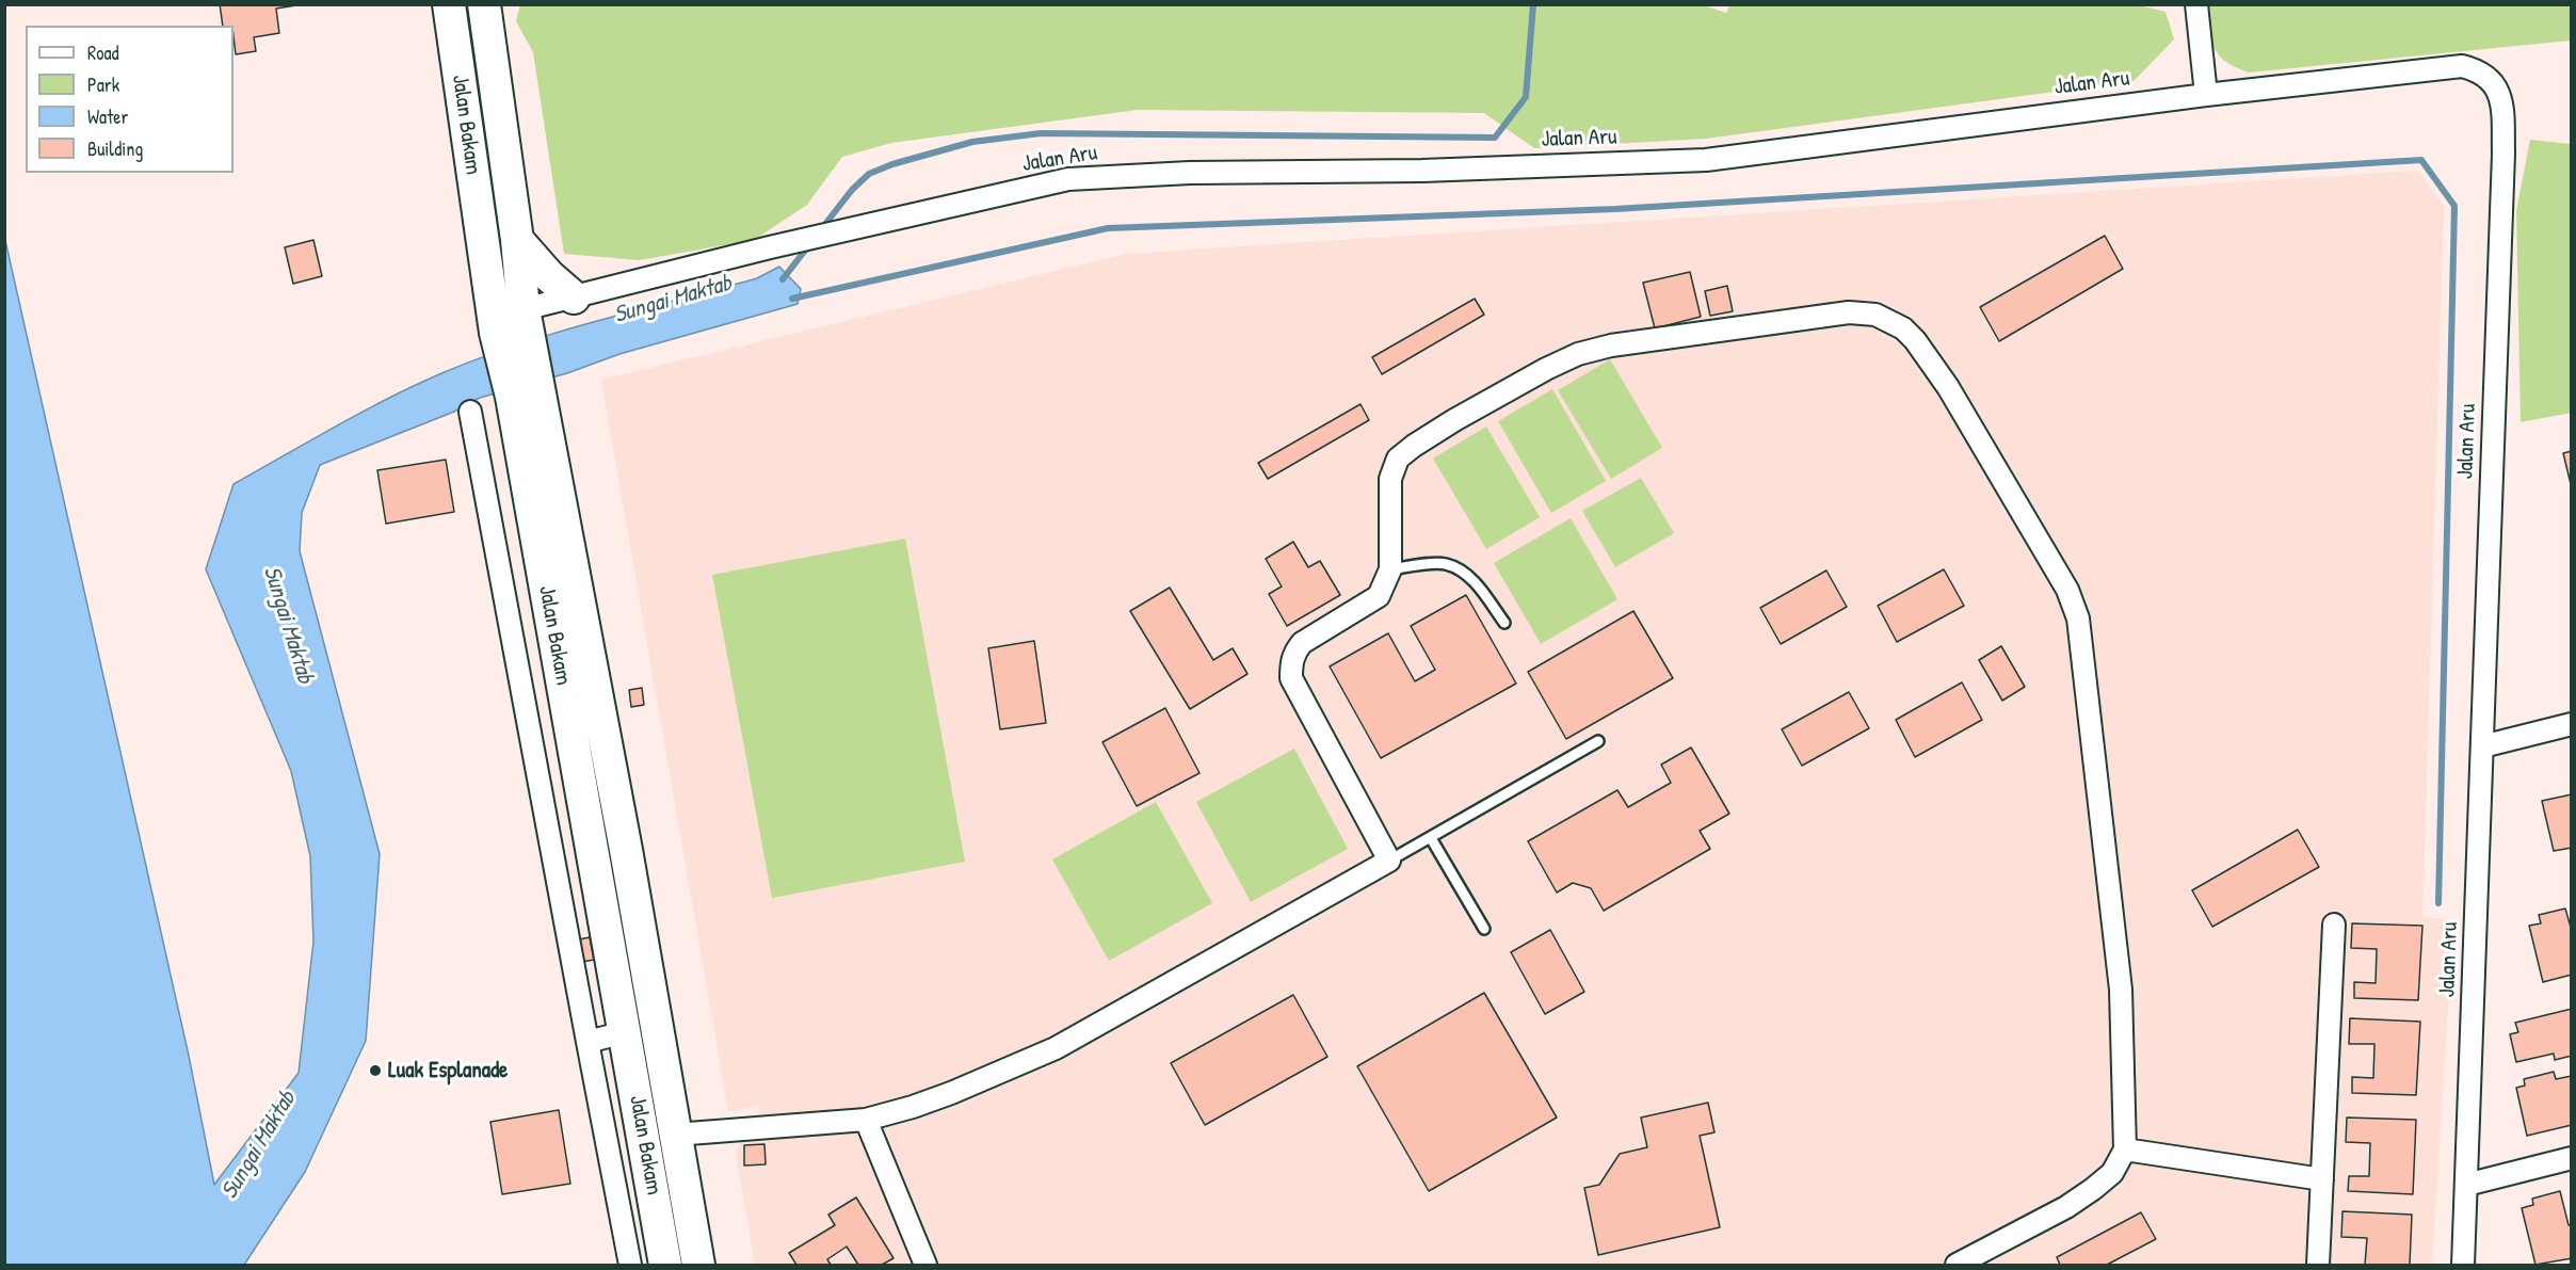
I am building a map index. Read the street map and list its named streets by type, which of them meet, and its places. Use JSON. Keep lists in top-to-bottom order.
{
  "streets": {
    "main road": ["Jalan Bakam"],
    "street": ["Jalan Aru"]
  },
  "crossings": [
    ["Jalan Aru", "Jalan Bakam"]
  ],
  "water": ["Sungai Maktab"],
  "places": ["Luak Esplanade"],
  "legend": [
    "Road",
    "Park",
    "Water",
    "Building"
  ]
}
